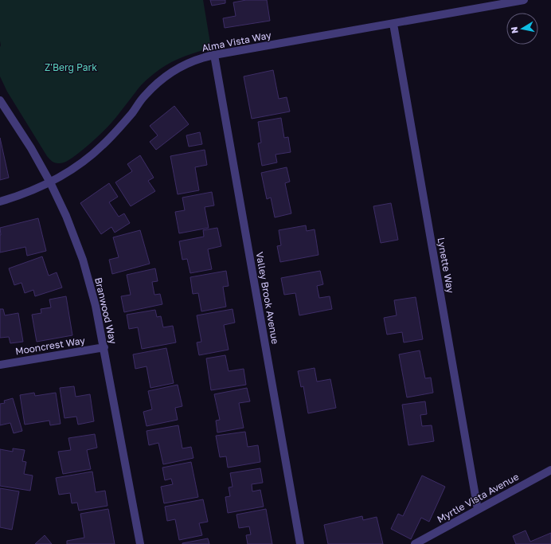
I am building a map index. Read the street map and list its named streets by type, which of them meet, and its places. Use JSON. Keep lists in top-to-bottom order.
{
  "streets": {
    "street": [
      "Alma Vista Way",
      "Lynette Way",
      "Valley Brook Avenue",
      "Branwood Way",
      "Mooncrest Way",
      "Myrtle Vista Avenue"
    ]
  },
  "crossings": [
    ["Alma Vista Way", "Lynette Way"],
    ["Alma Vista Way", "Valley Brook Avenue"],
    ["Alma Vista Way", "Branwood Way"],
    ["Lynette Way", "Myrtle Vista Avenue"],
    ["Branwood Way", "Mooncrest Way"]
  ],
  "parks": ["Z'Berg Park"],
  "north": "left"
}
